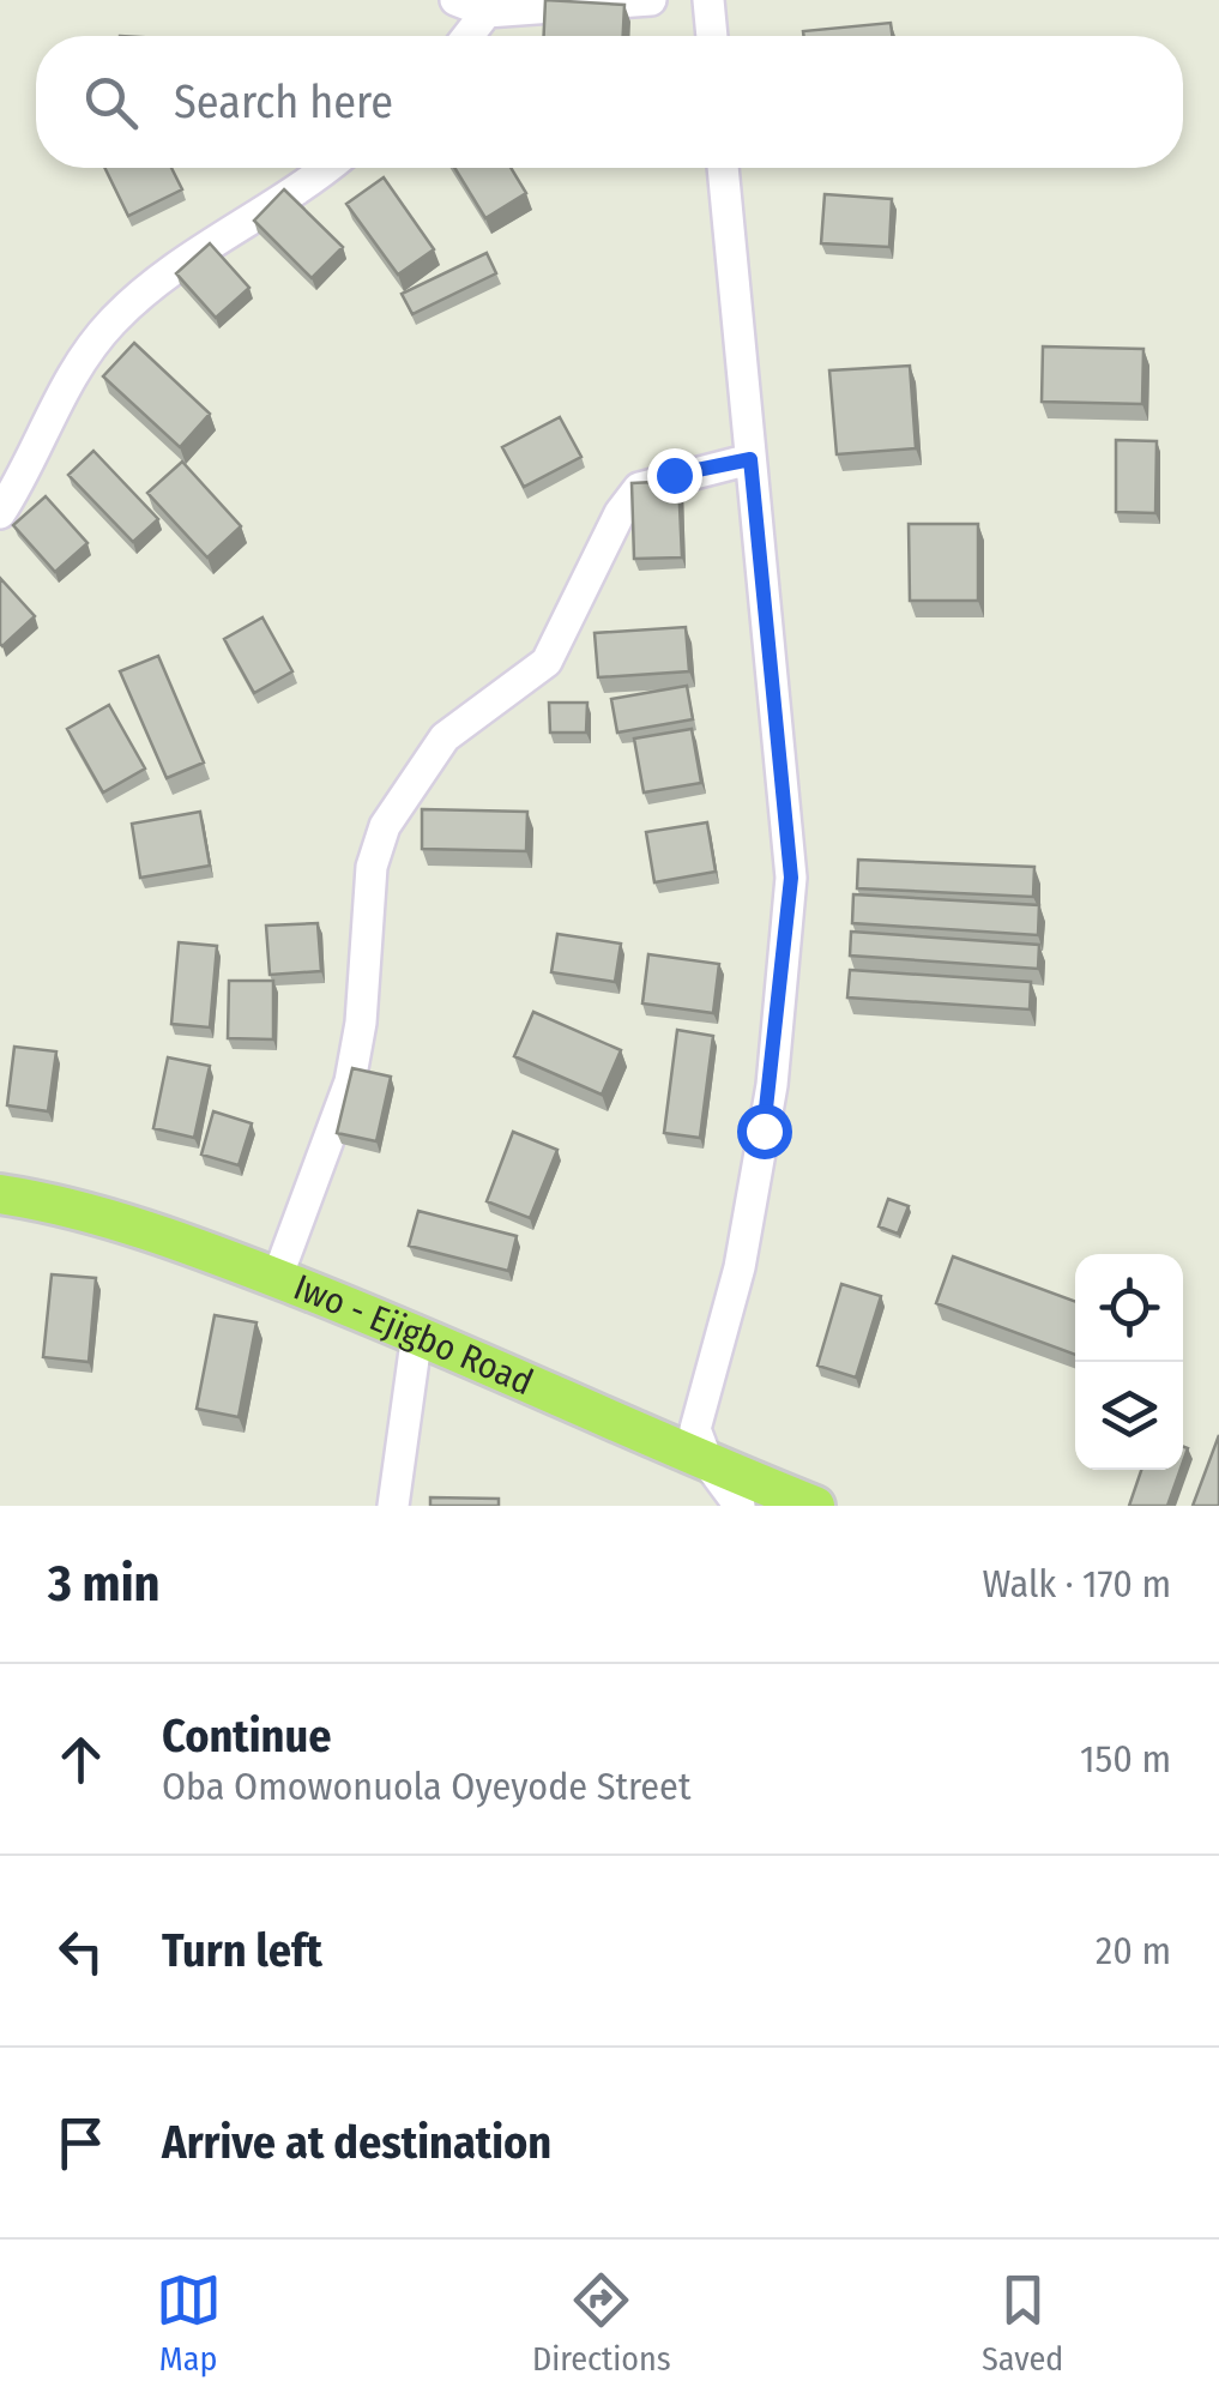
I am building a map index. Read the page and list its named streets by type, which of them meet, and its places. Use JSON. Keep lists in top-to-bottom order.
{
  "streets": {
    "main road": ["Iwo - Ejigbo Road"]
  },
  "page": {
    "search": "Search here",
    "heading": ["3 min", "Walk · 170 m"],
    "list": [
      ["Continue", "Oba Omowonuola Oyeyode Street", "150 m"],
      ["Turn left", "20 m"],
      "Arrive at destination"
    ],
    "nav": ["Map", "Directions", "Saved"]
  }
}
